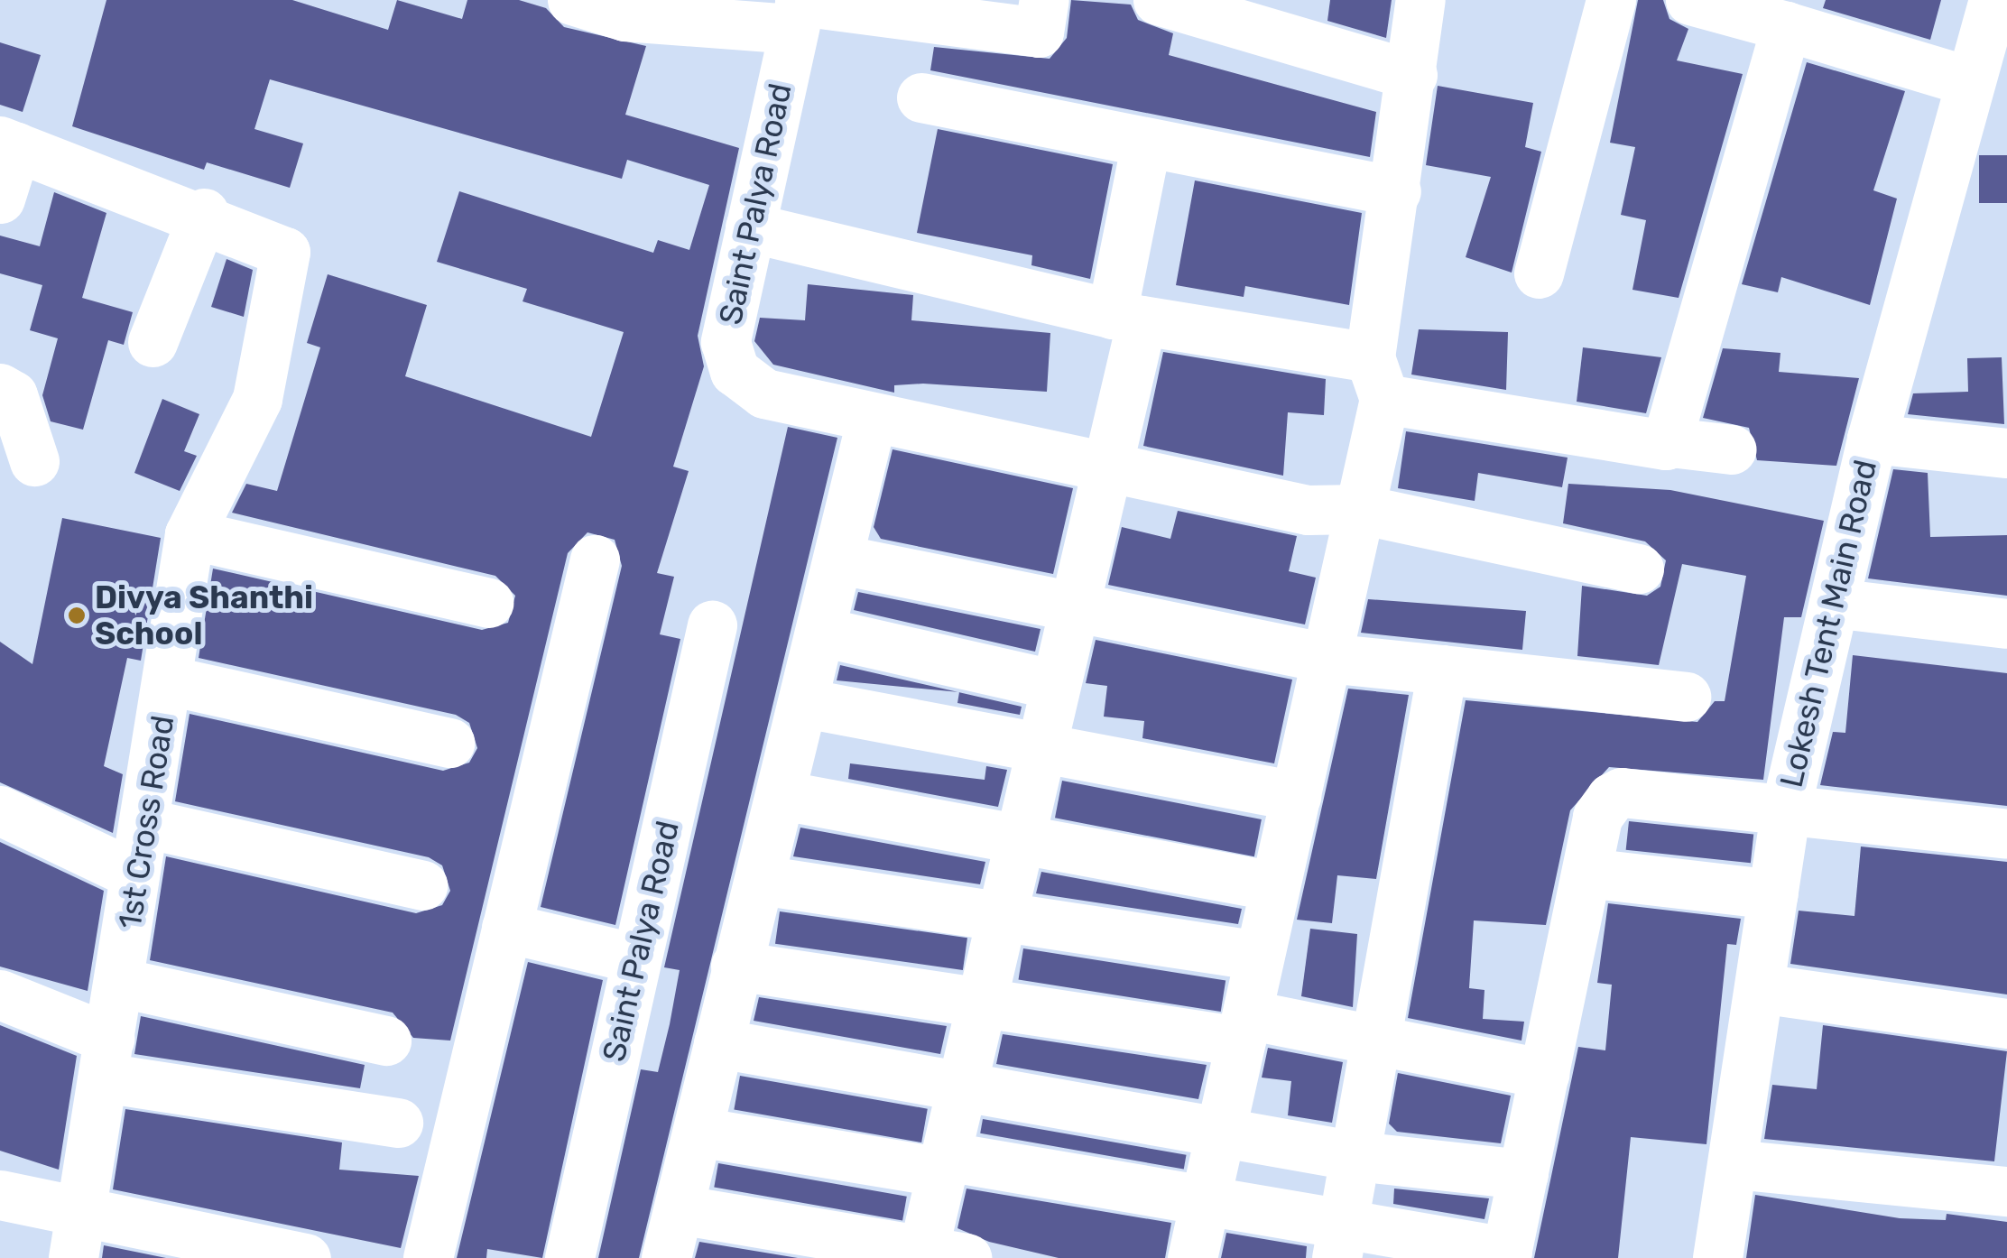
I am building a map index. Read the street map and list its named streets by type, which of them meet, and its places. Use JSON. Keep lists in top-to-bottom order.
{
  "streets": {
    "street": ["Saint Palya Road", "Lokesh Tent Main Road", "1st Cross Road"]
  },
  "places": ["Divya Shanthi School"]
}
